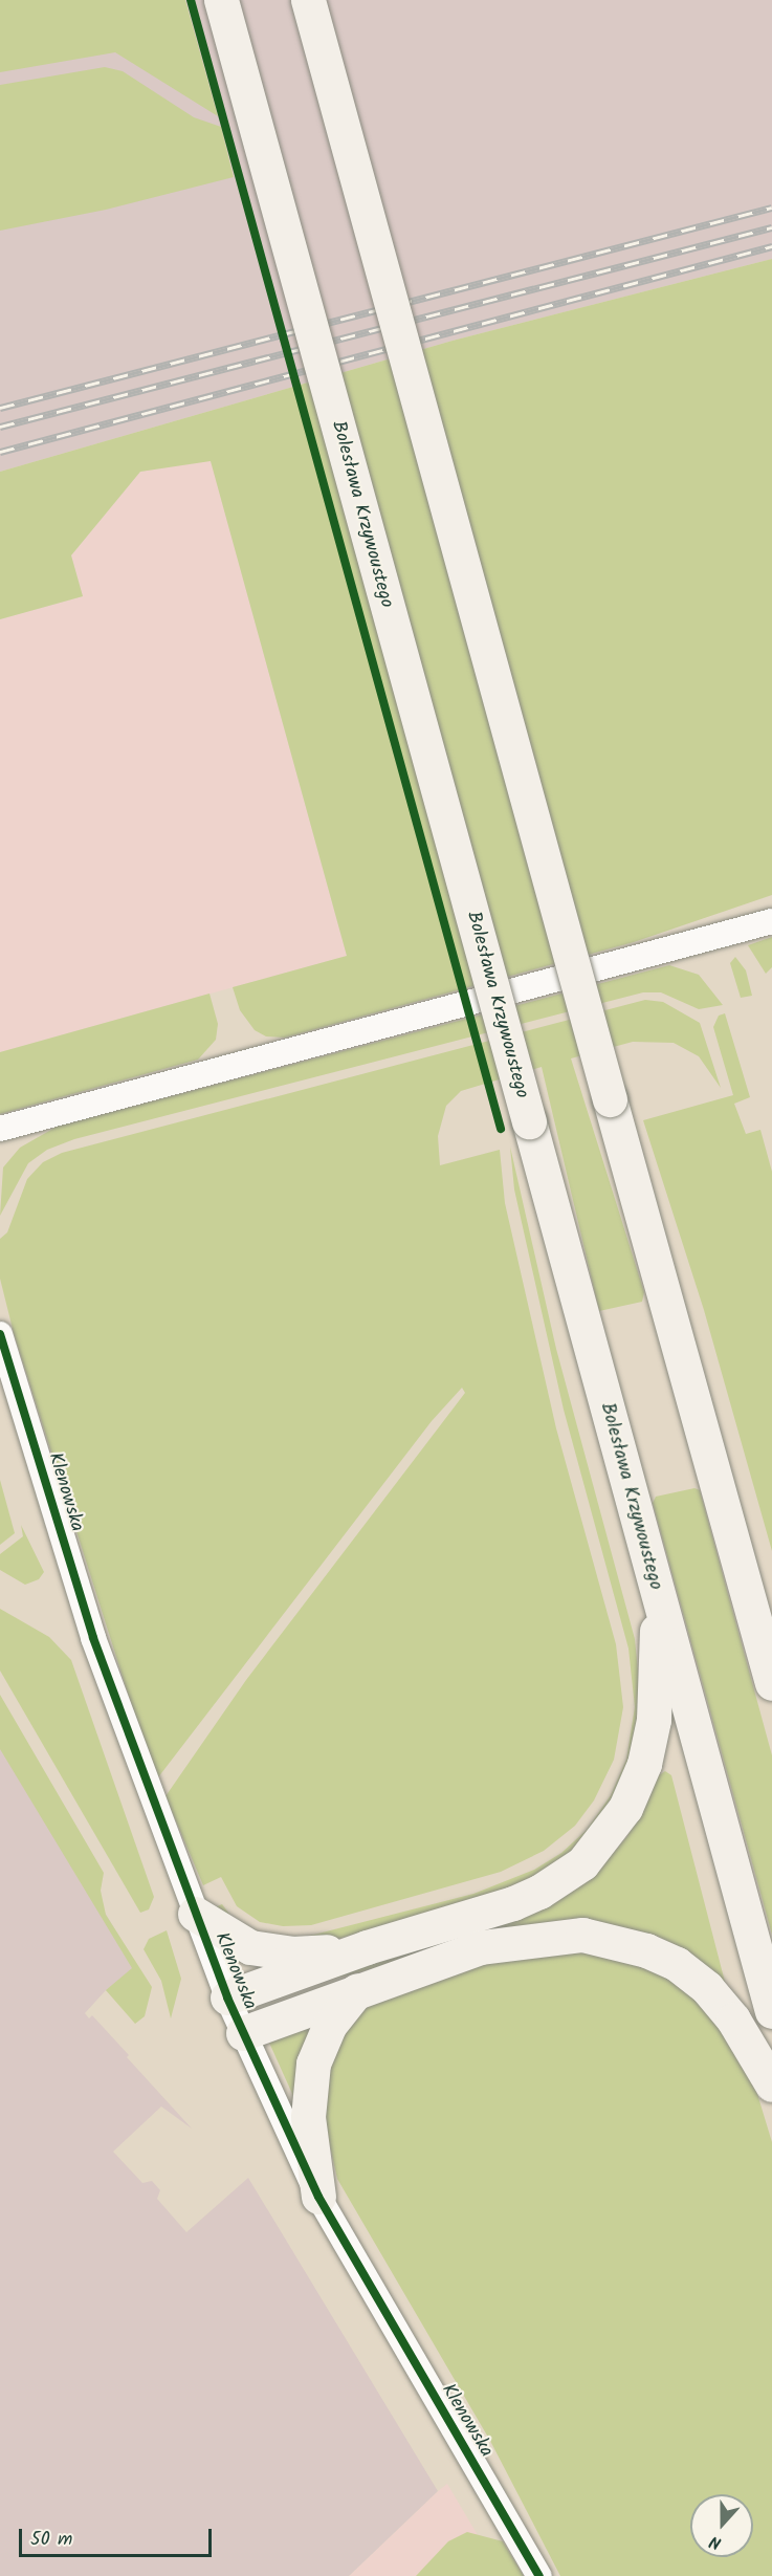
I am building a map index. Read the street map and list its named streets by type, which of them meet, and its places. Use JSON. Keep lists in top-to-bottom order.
{
  "streets": {
    "main road": ["Bolesława Krzywoustego"],
    "street": ["Klenowska"]
  },
  "scale_bar": "50 m",
  "north": "bottom"
}
